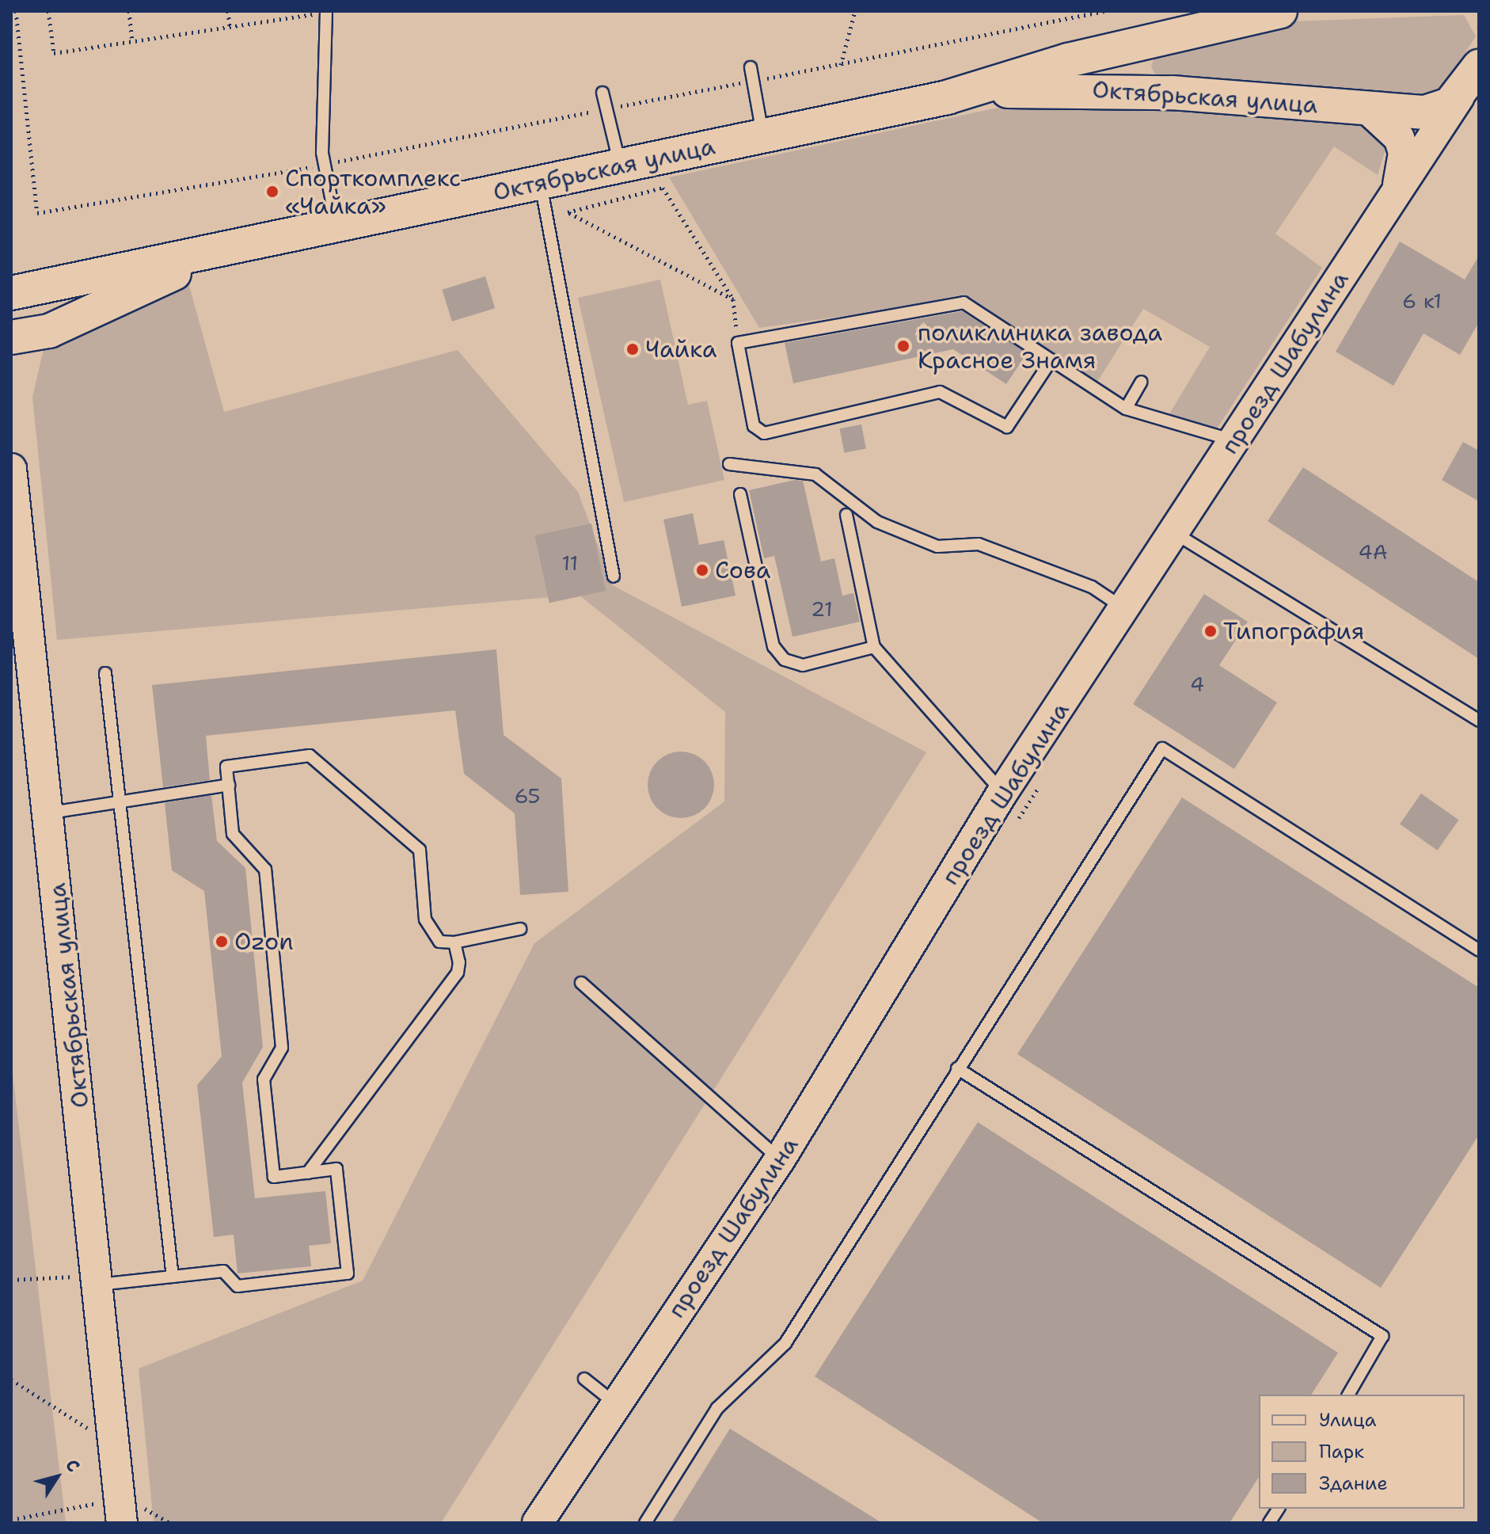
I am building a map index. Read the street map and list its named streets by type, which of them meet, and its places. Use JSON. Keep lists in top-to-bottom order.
{
  "streets": {
    "main road": ["Октябрьская улица", "проезд Шабулина"]
  },
  "crossings": [
    ["Октябрьская улица", "проезд Шабулина"]
  ],
  "places": [
    "Спорткомплекс «Чайка»",
    "поликлиника завода Красное Знамя",
    "Чайка",
    "Сова",
    "Типография",
    "Ozon"
  ],
  "house_numbers": [
    "6 к1",
    "4А",
    "11",
    "21",
    "4",
    "65"
  ],
  "legend": ["Улица", "Парк", "Здание"],
  "north": "top right"
}
